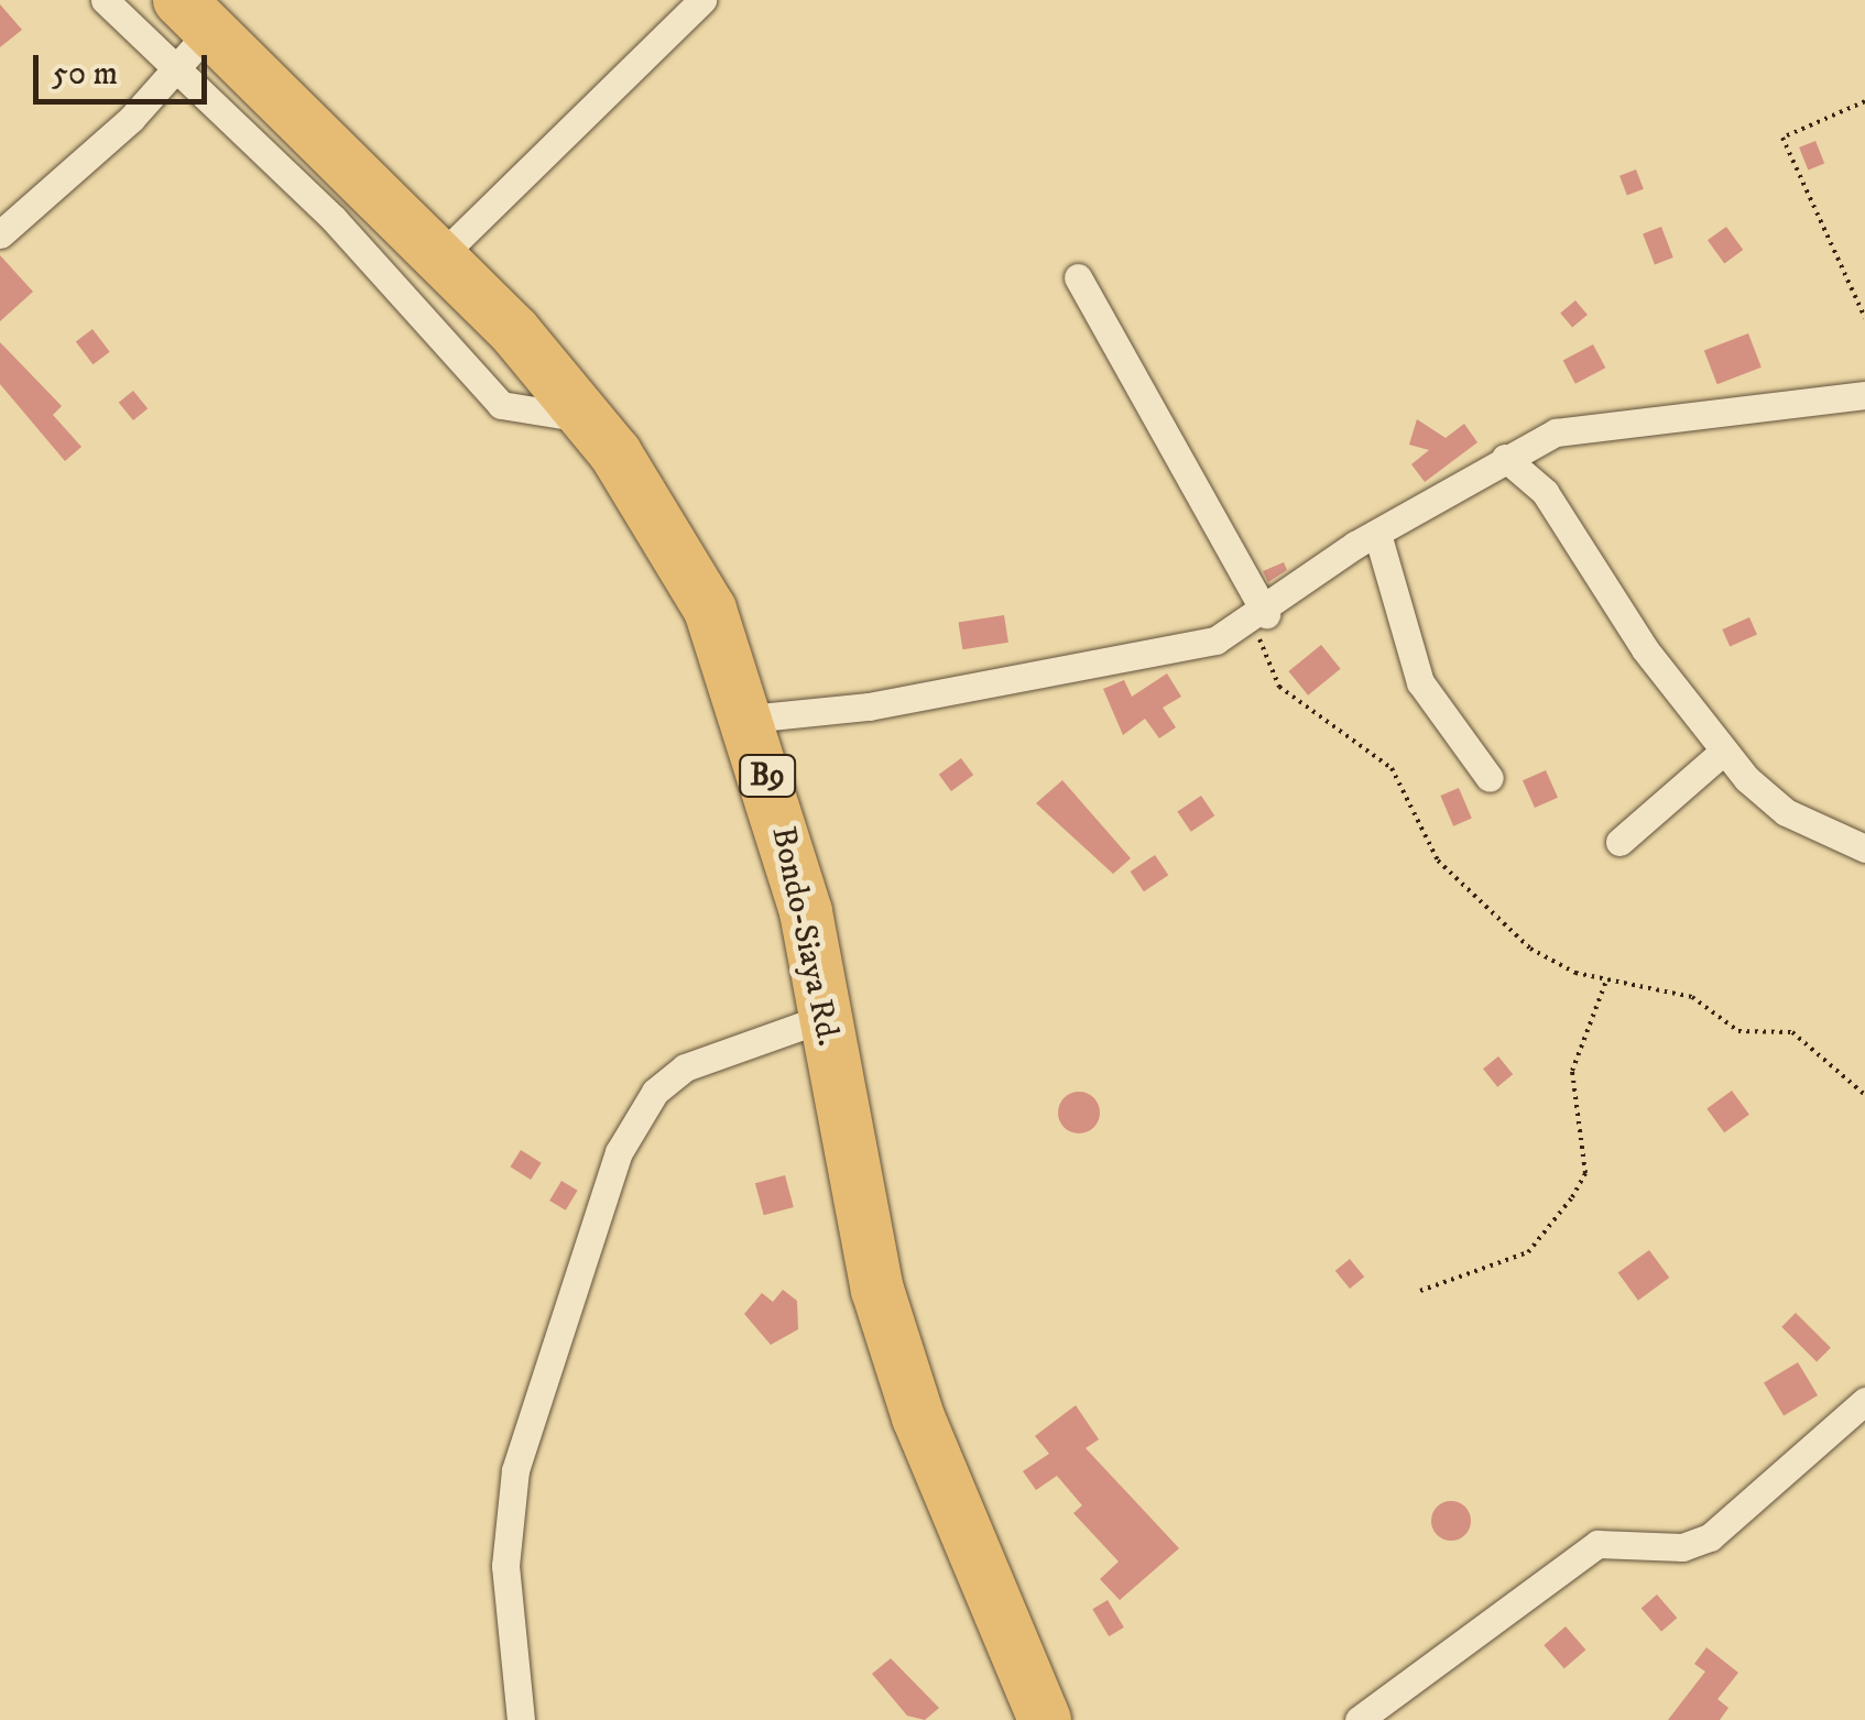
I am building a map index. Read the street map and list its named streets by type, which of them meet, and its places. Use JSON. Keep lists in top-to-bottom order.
{
  "streets": {
    "highway": ["B9", "Bondo-Siaya Rd."]
  },
  "scale_bar": "50 m"
}
